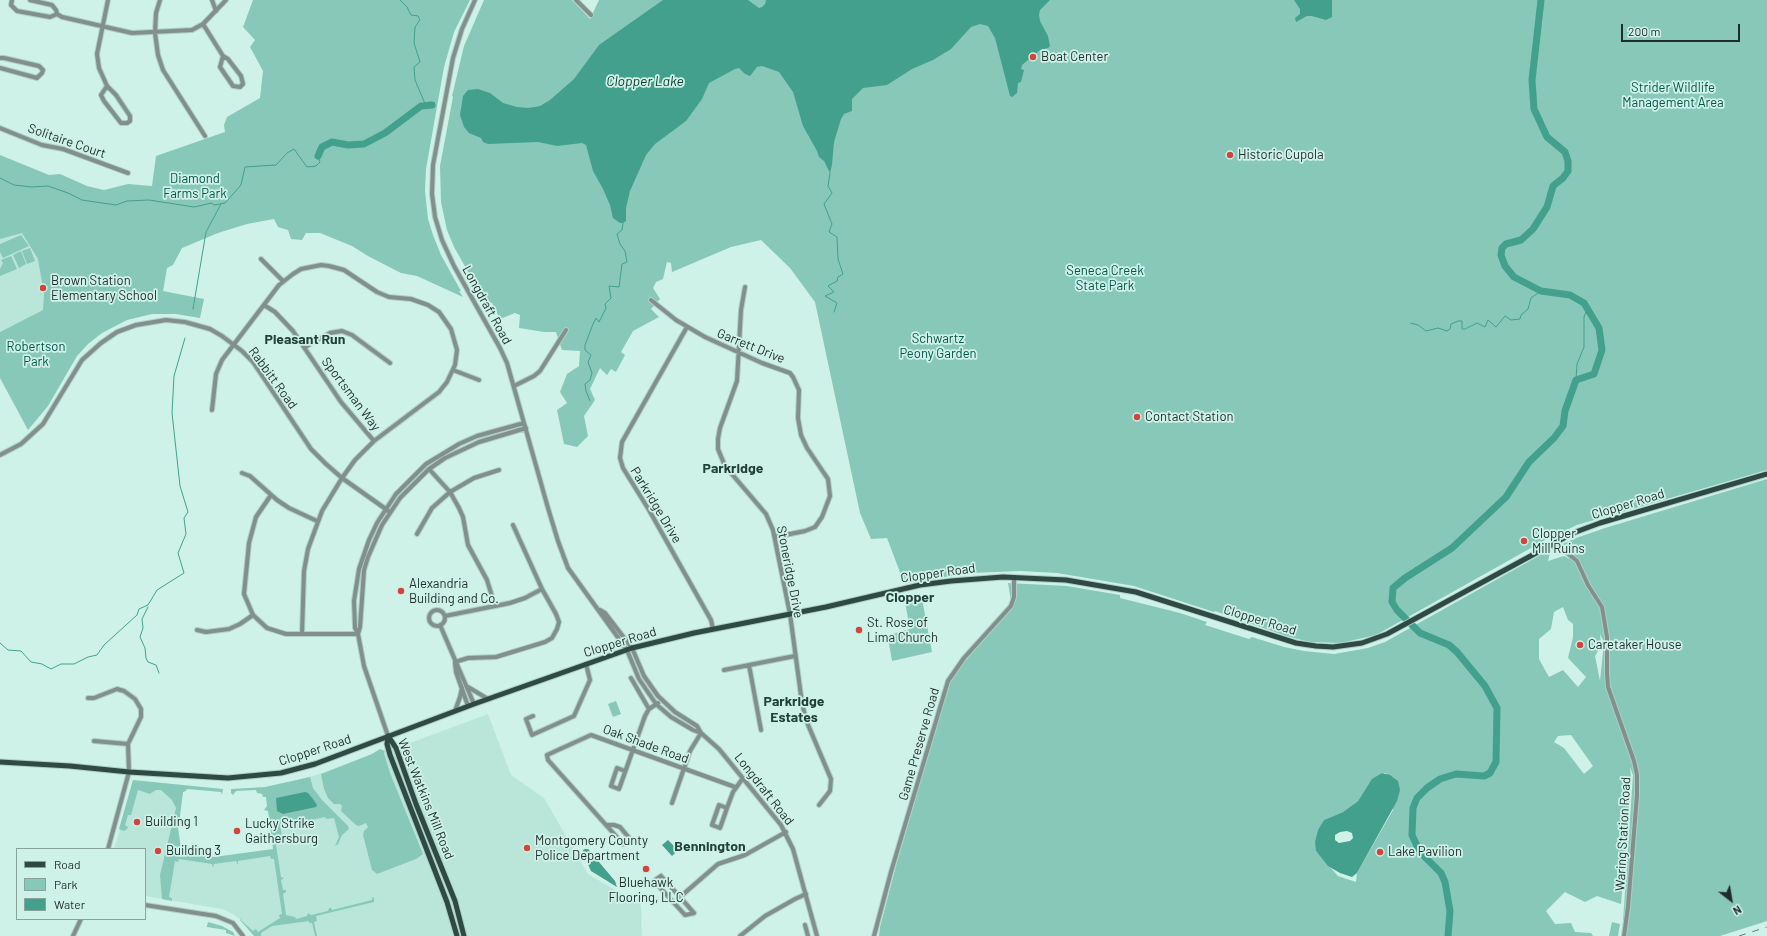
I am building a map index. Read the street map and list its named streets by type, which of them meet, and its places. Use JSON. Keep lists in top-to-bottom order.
{
  "streets": {
    "main road": ["Clopper Road", "West Watkins Mill Road"],
    "street": [
      "Solitaire Court",
      "Longdraft Road",
      "Garrett Drive",
      "Rabbitt Road",
      "Sportsman Way",
      "Parkridge Drive",
      "Stoneridge Drive",
      "Oak Shade Road",
      "Game Preserve Road",
      "Waring Station Road"
    ]
  },
  "crossings": [
    ["Longdraft Road", "Clopper Road"],
    ["Garrett Drive", "Parkridge Drive"],
    ["Garrett Drive", "Stoneridge Drive"],
    ["Clopper Road", "Parkridge Drive"],
    ["Clopper Road", "Stoneridge Drive"],
    ["Clopper Road", "Game Preserve Road"],
    ["Clopper Road", "West Watkins Mill Road"],
    ["Clopper Road", "Waring Station Road"]
  ],
  "districts": [
    "Pleasant Run",
    "Parkridge",
    "Clopper",
    "Parkridge Estates",
    "Bennington"
  ],
  "water": ["Clopper Lake"],
  "parks": [
    "Strider Wildlife Management Area",
    "Diamond Farms Park",
    "Seneca Creek State Park",
    "Schwartz Peony Garden",
    "Robertson Park"
  ],
  "places": [
    "Boat Center",
    "Historic Cupola",
    "Brown Station Elementary School",
    "Contact Station",
    "Clopper Mill Ruins",
    "Alexandria Building and Co.",
    "St. Rose of Lima Church",
    "Caretaker House",
    "Building 1",
    "Lucky Strike Gaithersburg",
    "Montgomery County Police Department",
    "Building 3",
    "Lake Pavilion",
    "Bluehawk Flooring, LLC"
  ],
  "legend": ["Road", "Park", "Water"],
  "scale_bar": "200 m",
  "north": "bottom right"
}
